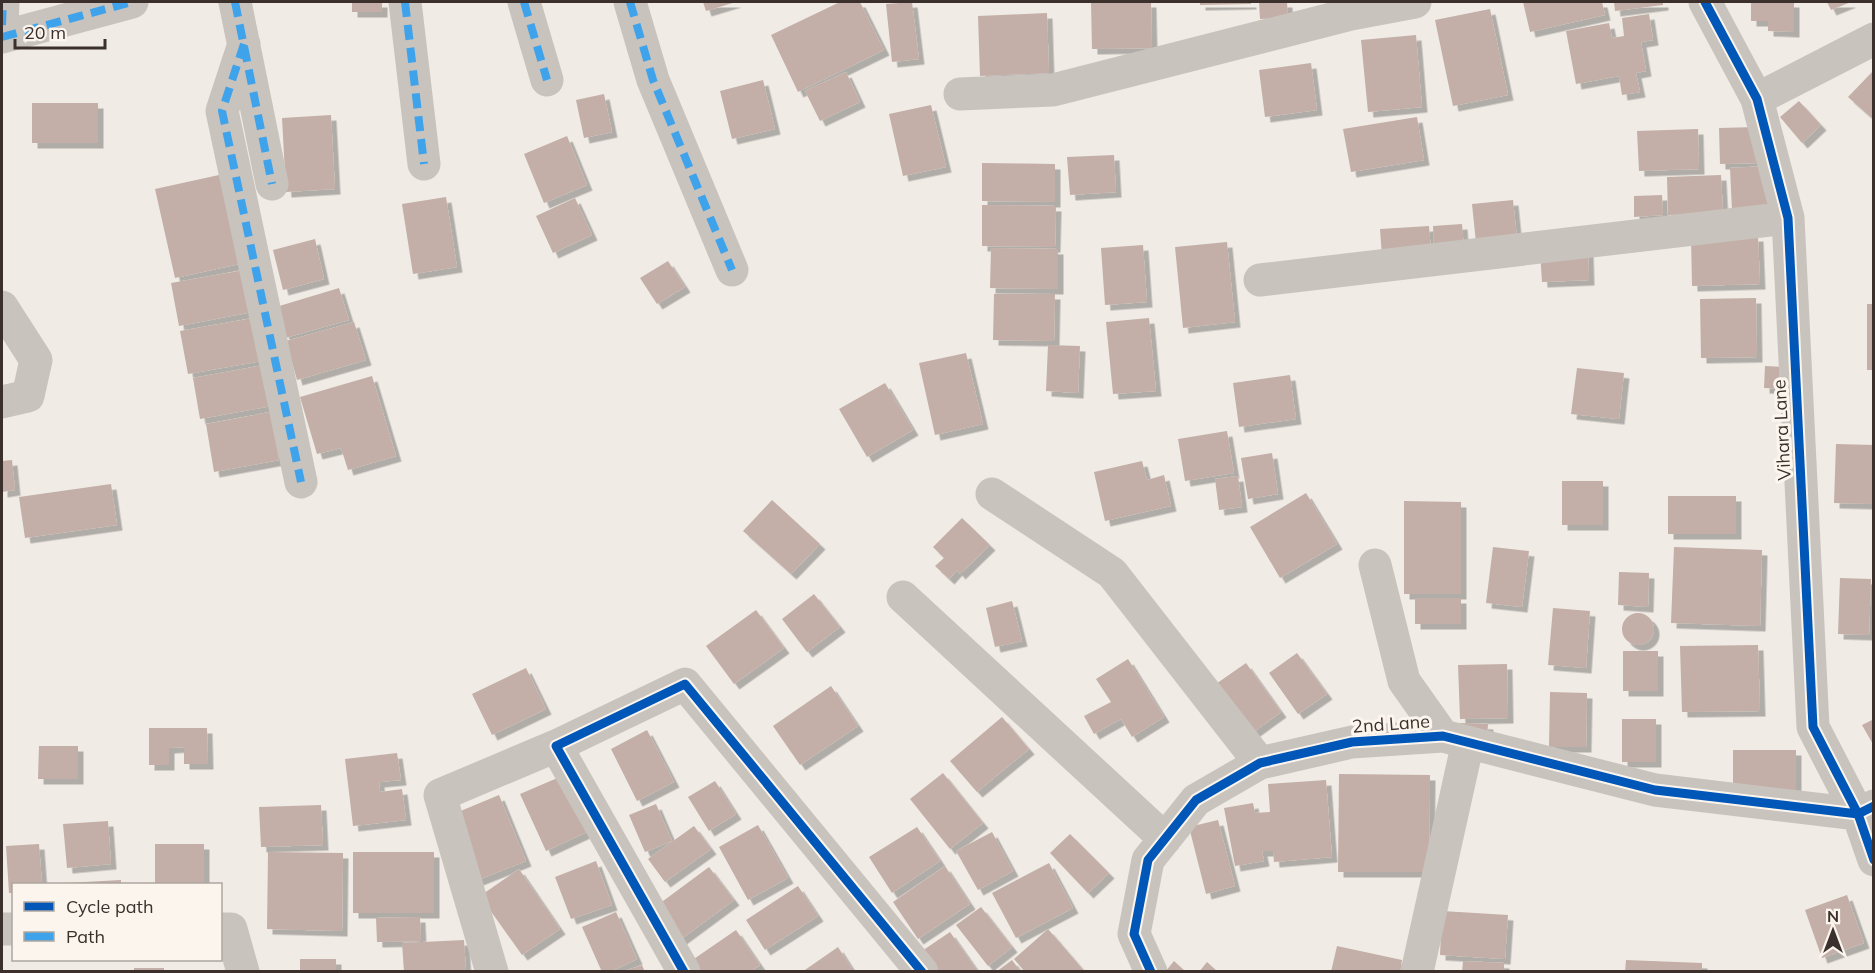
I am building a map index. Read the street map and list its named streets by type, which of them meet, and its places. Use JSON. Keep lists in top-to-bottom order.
{
  "streets": {
    "street": ["Vihara Lane", "2nd Lane"]
  },
  "crossings": [
    ["Vihara Lane", "2nd Lane"]
  ],
  "legend": ["Cycle path", "Path"],
  "scale_bar": "20 m",
  "north": "top"
}
